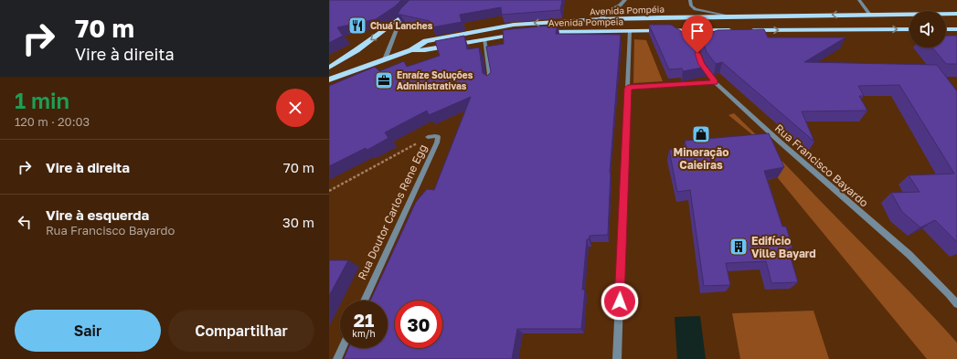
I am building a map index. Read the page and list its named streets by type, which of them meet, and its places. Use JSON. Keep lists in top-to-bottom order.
{
  "streets": {
    "main road": ["Avenida Pompéia", "Avenida Pompeia"],
    "street": ["Rua Francisco Bayardo", "Rua Doutor Carlos Rene Egg"]
  },
  "places": {
    "restaurant": ["Chuá Lanches"],
    "office": ["Enraíze Soluções Administrativas"],
    "shop": ["Mineração Caieiras"],
    "building": ["Edifício Ville Bayard"]
  },
  "page": {
    "turn": ["70 m", "Vire à direita"],
    "heading": ["1 min", "120 m · 20:03"],
    "list": [
      {
        "name": "Vire à direita",
        "value": "70 m"
      },
      {
        "name": "Vire à esquerda",
        "note": "Rua Francisco Bayardo",
        "value": "30 m"
      }
    ],
    "speed": "21 km/h",
    "limit": "30",
    "buttons": ["Sair", "Compartilhar"]
  }
}
